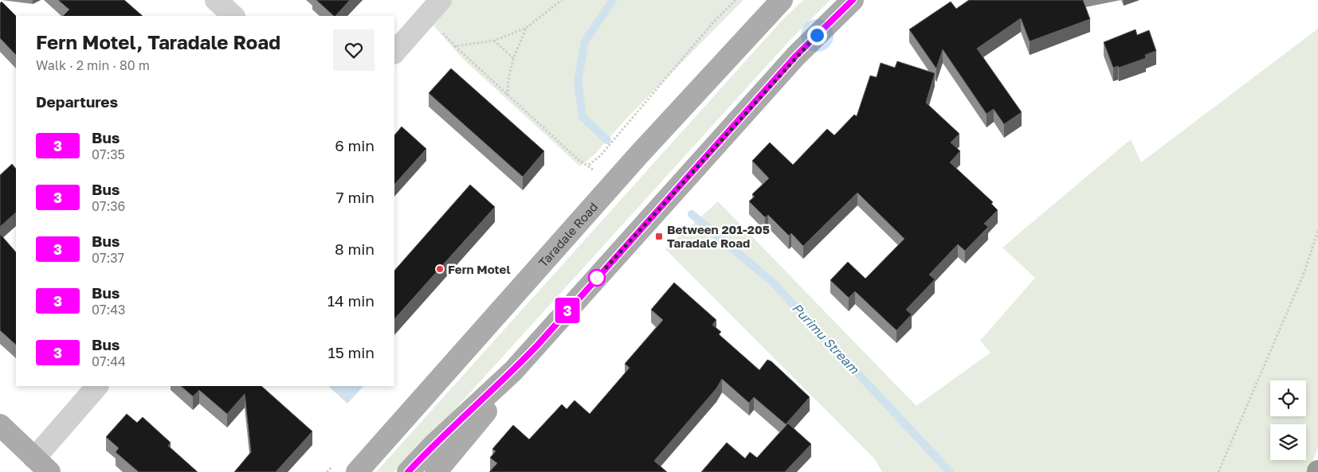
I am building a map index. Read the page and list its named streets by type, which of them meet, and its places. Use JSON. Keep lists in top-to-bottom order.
{
  "streets": {
    "main road": ["Taradale Road"]
  },
  "water": ["Purimu Stream"],
  "places": {
    "transit": ["Between 201-205 Taradale Road"],
    "other": ["Fern Motel"]
  },
  "lines": ["bus line 3"],
  "page": {
    "on_map": "3",
    "heading": [
      ["Fern Motel, Taradale Road", "Walk · 2 min · 80 m"],
      "Departures"
    ],
    "list": [
      {
        "mark": "3",
        "name": "Bus",
        "note": "07:35",
        "value": "6 min"
      },
      {
        "mark": "3",
        "name": "Bus",
        "note": "07:36",
        "value": "7 min"
      },
      {
        "mark": "3",
        "name": "Bus",
        "note": "07:37",
        "value": "8 min"
      },
      {
        "mark": "3",
        "name": "Bus",
        "note": "07:43",
        "value": "14 min"
      },
      {
        "mark": "3",
        "name": "Bus",
        "note": "07:44",
        "value": "15 min"
      }
    ]
  }
}
